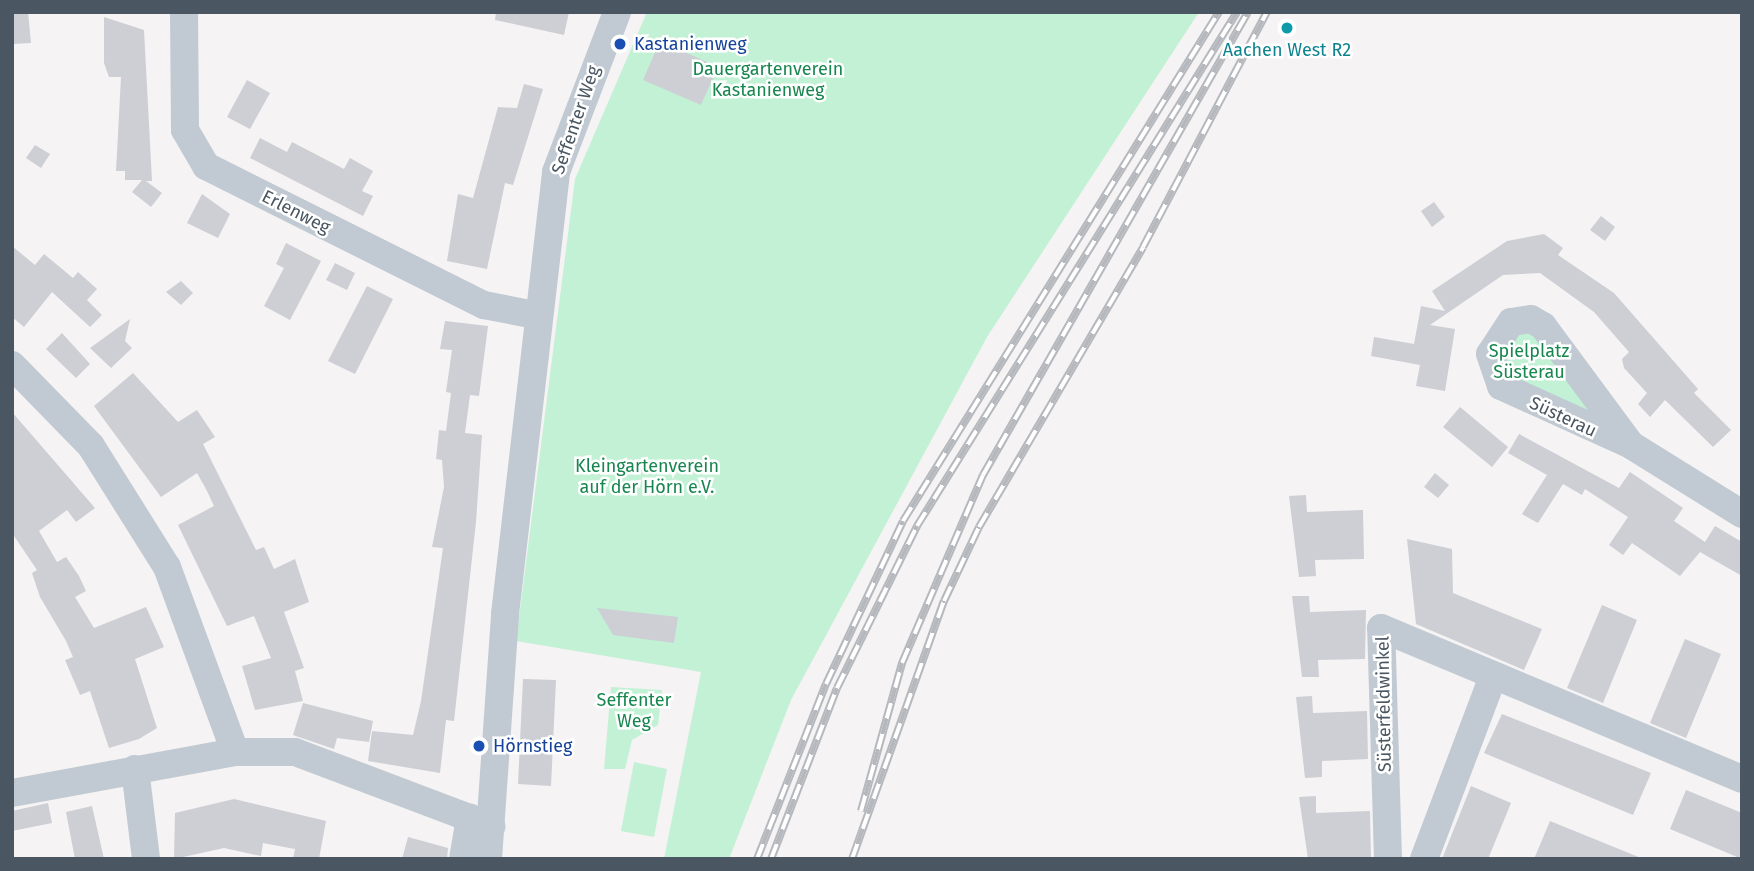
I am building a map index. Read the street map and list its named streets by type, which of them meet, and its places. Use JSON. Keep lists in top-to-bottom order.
{
  "streets": {
    "street": [
      "Seffenter Weg",
      "Erlenweg",
      "Süsterau",
      "Süsterfeldwinkel"
    ]
  },
  "crossings": [
    ["Seffenter Weg", "Erlenweg"]
  ],
  "parks": [
    "Dauergartenverein Kastanienweg",
    "Spielplatz Süsterau",
    "Kleingartenverein auf der Hörn e.V.",
    "Seffenter Weg"
  ],
  "places": ["Aachen West R2", "Kastanienweg", "Hörnstieg"]
}
